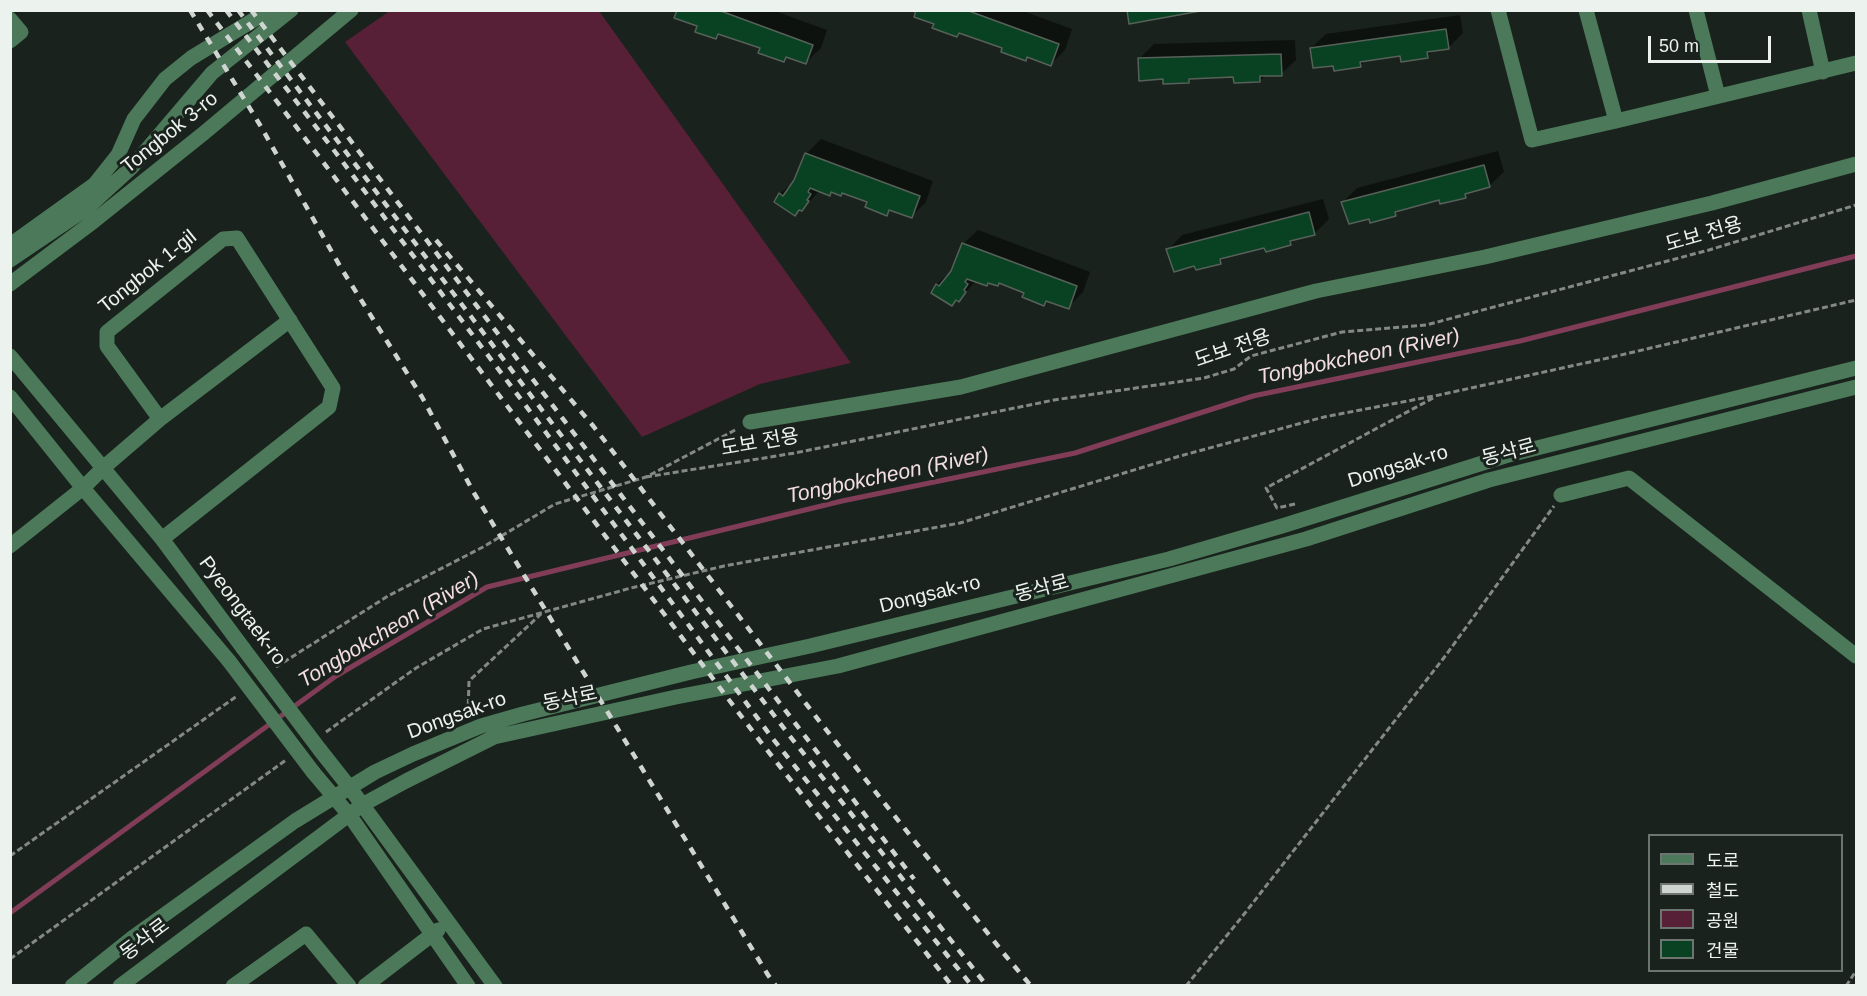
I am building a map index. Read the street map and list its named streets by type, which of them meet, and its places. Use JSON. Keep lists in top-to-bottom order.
{
  "streets": {
    "street": [
      "Tongbok 3-ro",
      "Tongbok 1-gil",
      "동삭로",
      "Dongsak-ro",
      "Pyeongtaek-ro"
    ],
    "path": ["도보 전용"]
  },
  "crossings": [
    ["Tongbok 1-gil", "Pyeongtaek-ro"],
    ["동삭로", "Pyeongtaek-ro"],
    ["Dongsak-ro", "Pyeongtaek-ro"]
  ],
  "water": ["Tongbokcheon (River)"],
  "legend": [
    "도로",
    "철도",
    "공원",
    "건물"
  ],
  "scale_bar": "50 m"
}
